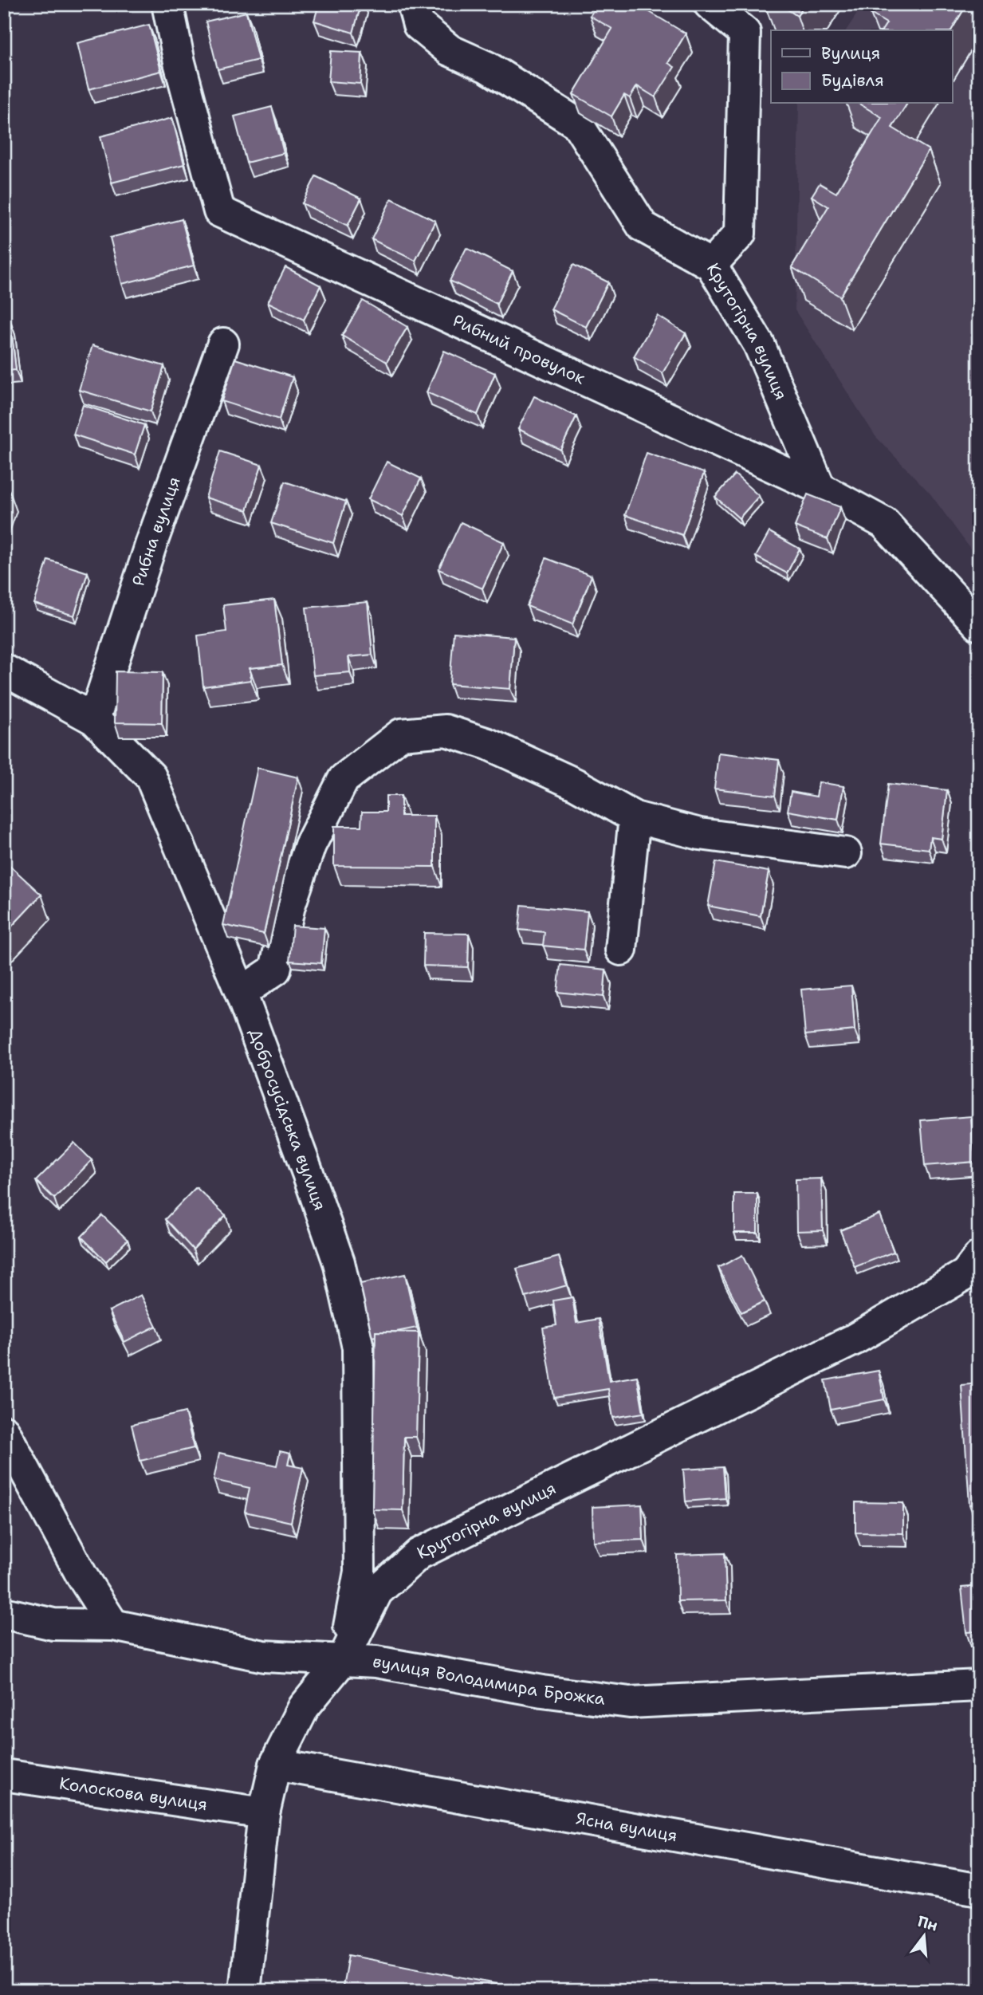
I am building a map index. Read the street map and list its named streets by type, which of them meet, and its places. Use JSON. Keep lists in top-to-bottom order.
{
  "streets": {
    "street": [
      "Крутогірна вулиця",
      "Рибний провулок",
      "Рибна вулиця",
      "Добросусідська вулиця",
      "вулиця Володимира Брожка",
      "Колоскова вулиця",
      "Ясна вулиця"
    ]
  },
  "crossings": [
    ["Крутогірна вулиця", "Рибний провулок"],
    ["Крутогірна вулиця", "Добросусідська вулиця"],
    ["Крутогірна вулиця", "вулиця Володимира Брожка"],
    ["Крутогірна вулиця", "Колоскова вулиця"],
    ["Крутогірна вулиця", "Ясна вулиця"],
    ["Рибна вулиця", "Добросусідська вулиця"],
    ["Добросусідська вулиця", "вулиця Володимира Брожка"]
  ],
  "legend": ["Вулиця", "Будівля"],
  "north": "top"
}
